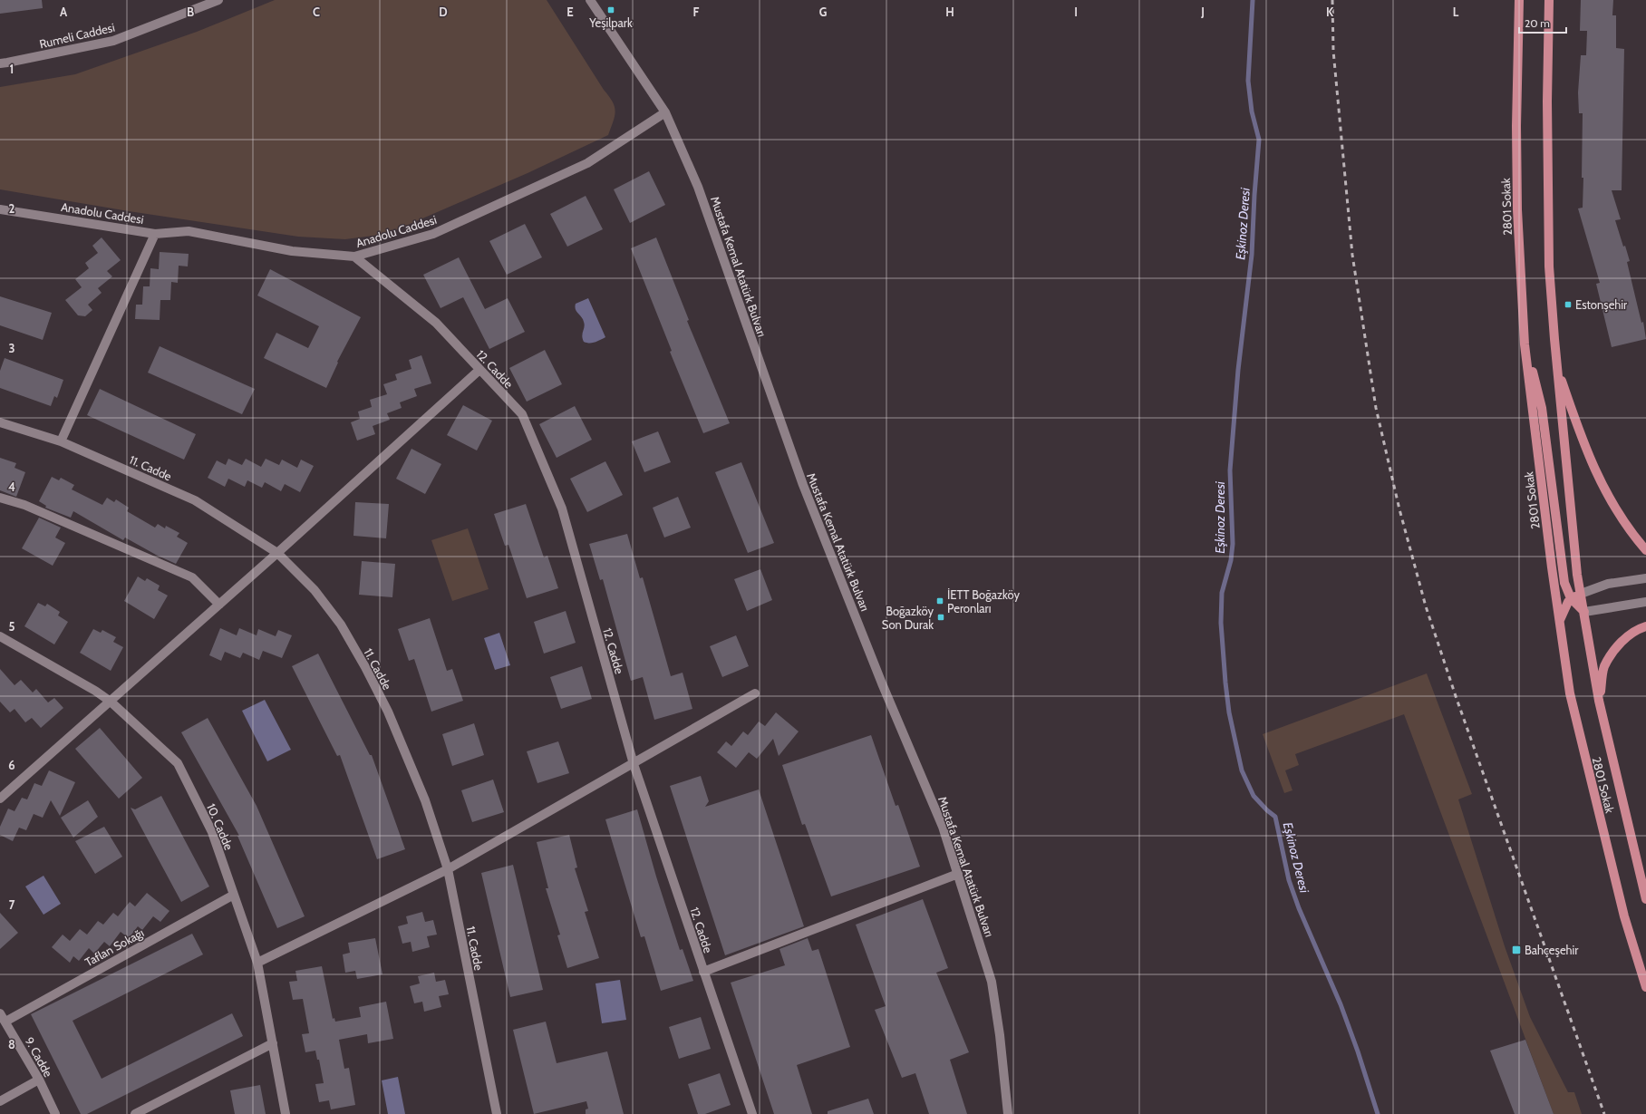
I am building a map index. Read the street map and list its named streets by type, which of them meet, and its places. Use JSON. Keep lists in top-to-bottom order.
{
  "streets": {
    "main road": ["2801 Sokak"],
    "street": [
      "Rumeli Caddesi",
      "Anadolu Caddesi",
      "Mustafa Kemal Atatürk Bulvarı",
      "12. Cadde",
      "11. Cadde",
      "10. Cadde",
      "Taflan Sokağı",
      "9. Cadde"
    ]
  },
  "crossings": [
    ["Anadolu Caddesi", "Mustafa Kemal Atatürk Bulvarı"],
    ["Anadolu Caddesi", "12. Cadde"],
    ["10. Cadde", "Taflan Sokağı"],
    ["Taflan Sokağı", "9. Cadde"]
  ],
  "water": ["Eşkinoz Deresi"],
  "places": {
    "transit": [
      "Yeşilpark",
      "Estonşehir",
      "İETT Boğazköy Peronları",
      "Boğazköy Son Durak",
      "Bahçeşehir"
    ]
  },
  "scale_bar": "20 m",
  "grid": {
    "columns": [
      "A",
      "B",
      "C",
      "D",
      "E",
      "F",
      "G",
      "H",
      "I",
      "J",
      "K",
      "L"
    ],
    "rows": [
      "1",
      "2",
      "3",
      "4",
      "5",
      "6",
      "7",
      "8"
    ]
  }
}
